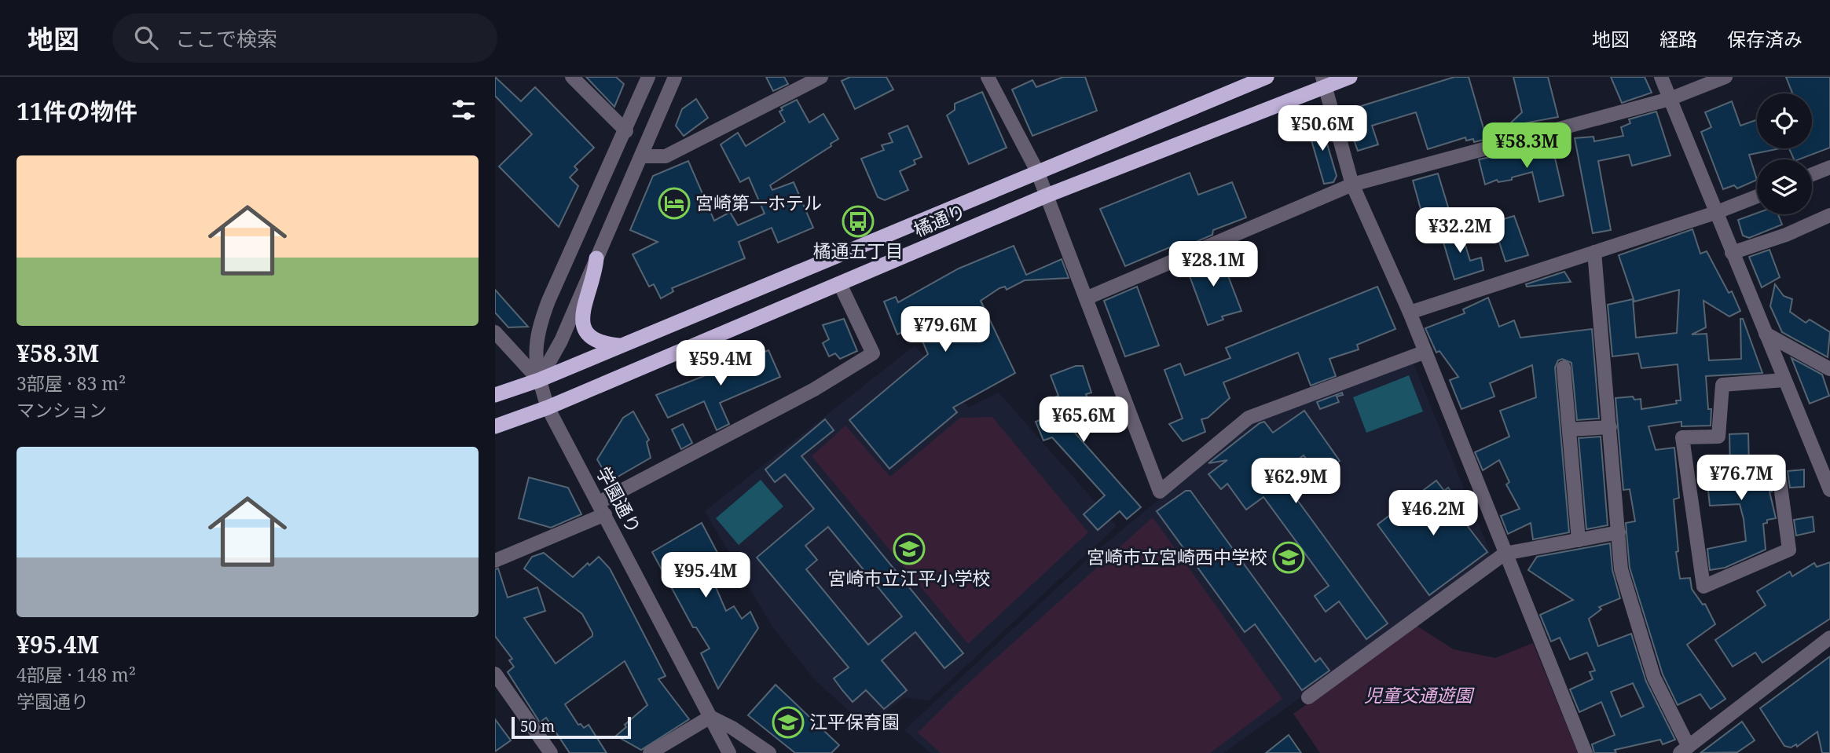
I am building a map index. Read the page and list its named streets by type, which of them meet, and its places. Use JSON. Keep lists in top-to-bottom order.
{
  "streets": {
    "highway": ["橘通り"],
    "street": ["学園通り"]
  },
  "crossings": [
    ["橘通り", "学園通り"]
  ],
  "parks": ["児童交通遊園"],
  "places": {
    "hotel": ["宮崎第一ホテル"],
    "bus stop": ["橘通五丁目"],
    "school or university": ["宮崎市立江平小学校", "宮崎市立宮崎西中学校", "江平保育園"]
  },
  "scale_bar": "50 m",
  "page": {
    "header": "地図",
    "search": "ここで検索",
    "nav": ["地図", "経路", "保存済み"],
    "heading": "11件の物件",
    "price": [
      "¥50.6M",
      "¥58.3M",
      "¥32.2M",
      "¥28.1M",
      "¥79.6M",
      "¥59.4M",
      "¥65.6M",
      "¥76.7M",
      "¥62.9M",
      "¥46.2M",
      "¥95.4M"
    ],
    "list": [
      {
        "name": "¥58.3M",
        "note": "3部屋 · 83 m² · マンション"
      },
      {
        "name": "¥95.4M",
        "note": "4部屋 · 148 m² · 学園通り"
      }
    ],
    "scale": "50 m"
  }
}
